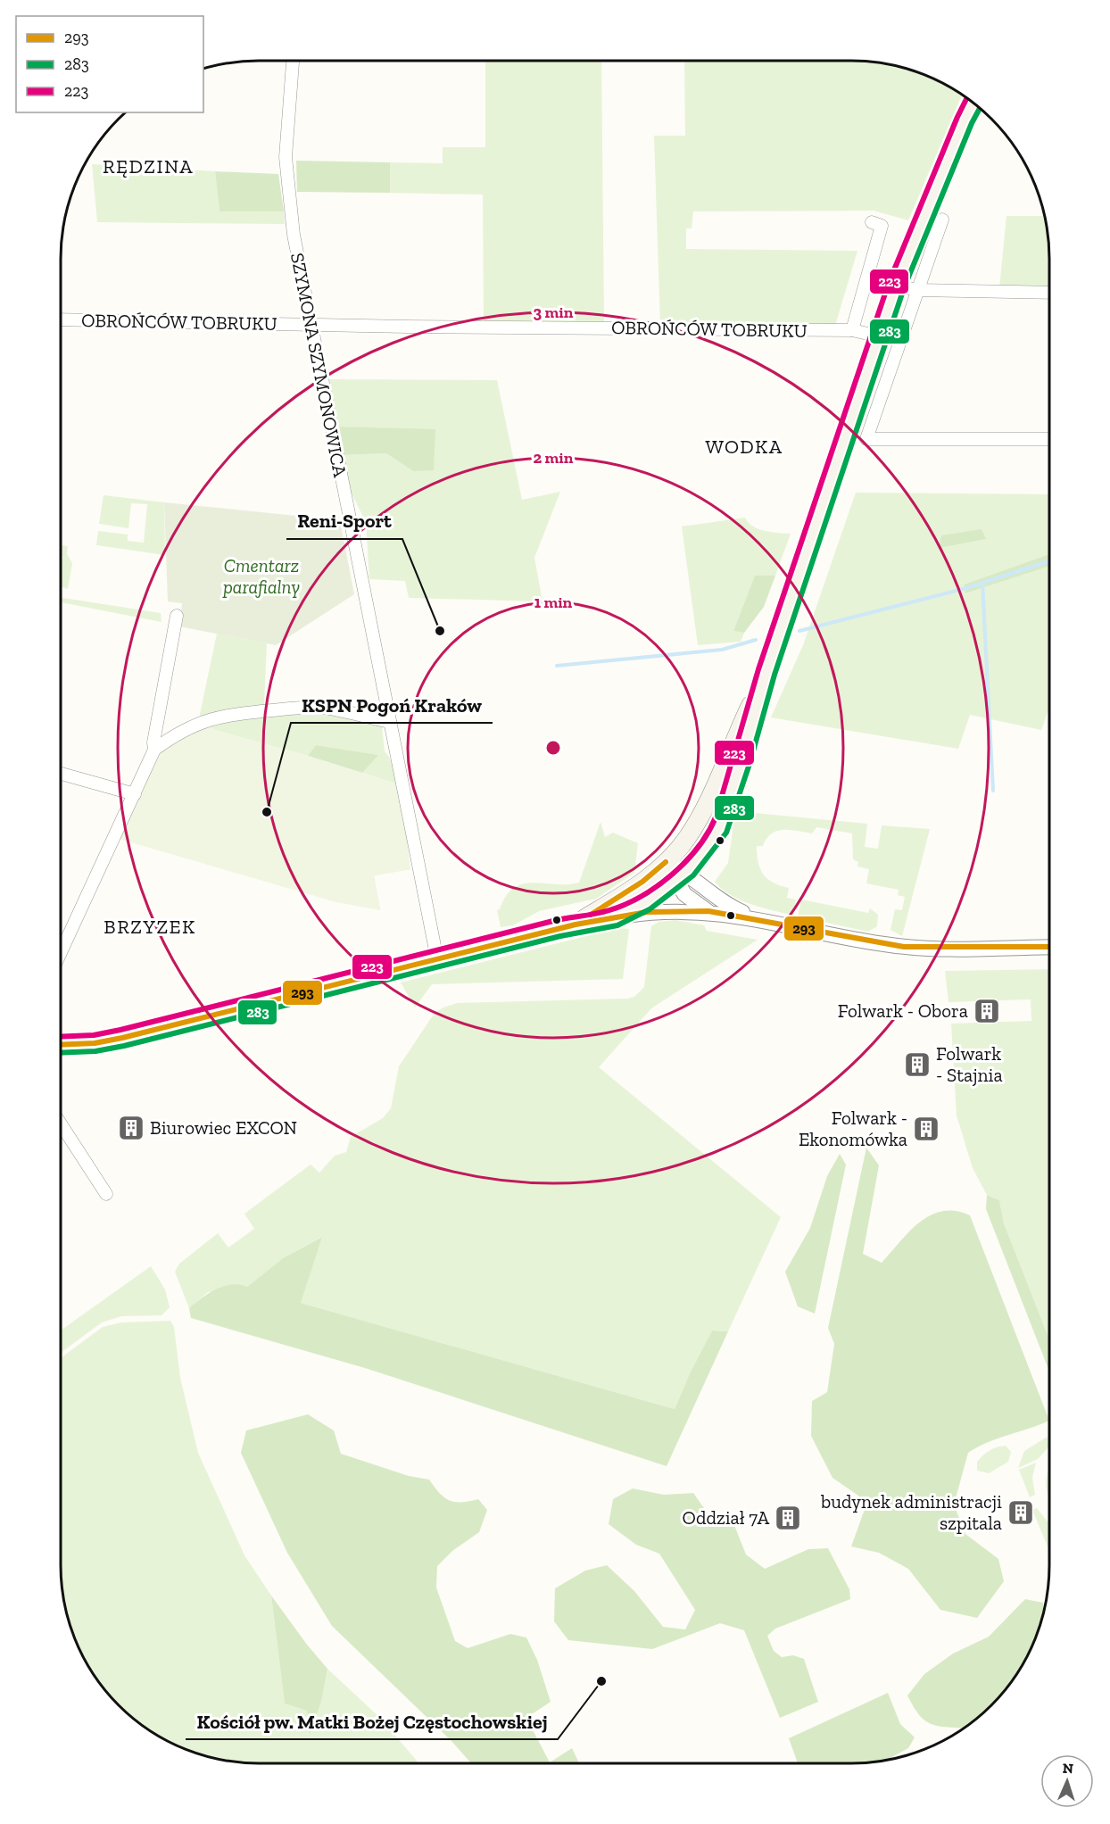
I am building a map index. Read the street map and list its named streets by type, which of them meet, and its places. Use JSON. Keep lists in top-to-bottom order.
{
  "streets": {
    "street": ["OBROŃCÓW TOBRUKU", "SZYMONA SZYMONOWICA"]
  },
  "crossings": [
    ["OBROŃCÓW TOBRUKU", "SZYMONA SZYMONOWICA"]
  ],
  "districts": ["RĘDZINA", "WODKA", "BRZYZEK"],
  "parks": ["Cmentarz parafialny"],
  "places": {
    "other": ["Reni-Sport", "KSPN Pogoń Kraków", "Kościół pw. Matki Bożej Częstochowskiej"],
    "building": [
      "Folwark - Obora",
      "Folwark - Stajnia",
      "Biurowiec EXCON",
      "Folwark - Ekonomówka",
      "budynek administracji szpitala",
      "Oddział 7A"
    ]
  },
  "lines": ["transit line 223", "transit line 283", "transit line 293"],
  "legend": ["293", "283", "223"],
  "north": "top",
  "rings": ["3 min", "2 min", "1 min"]
}
